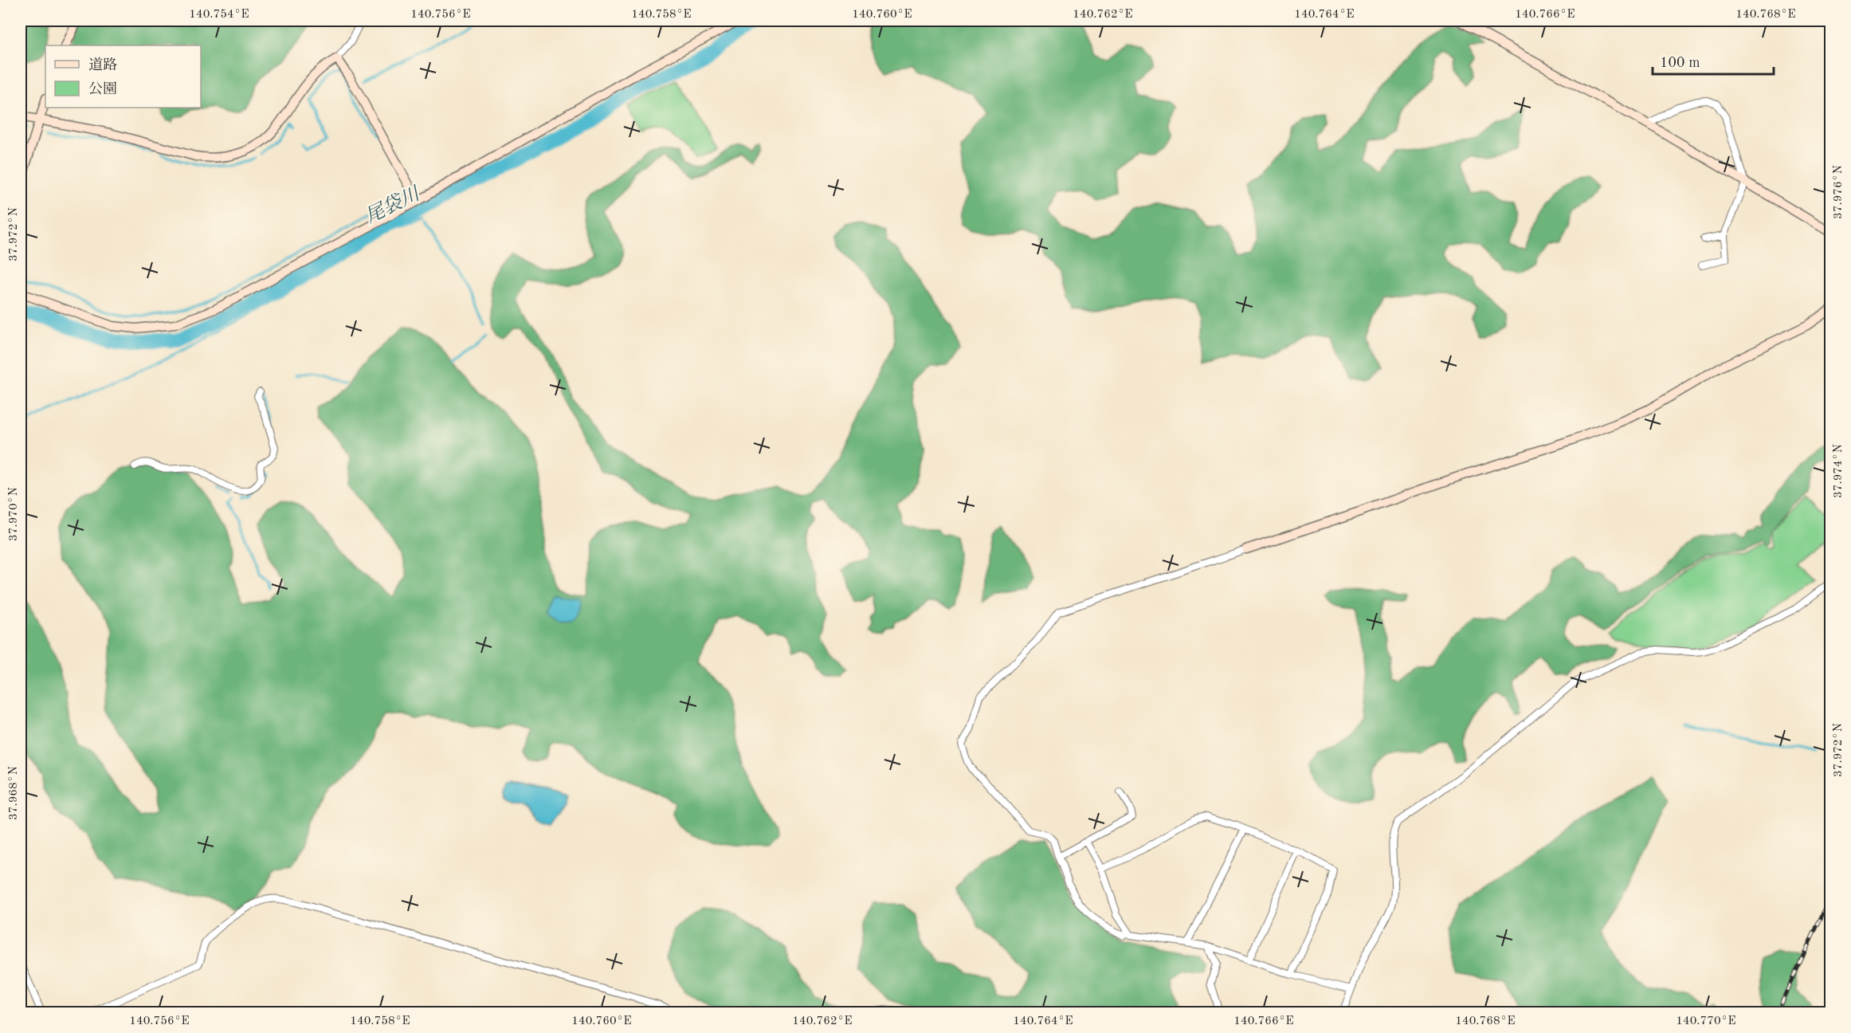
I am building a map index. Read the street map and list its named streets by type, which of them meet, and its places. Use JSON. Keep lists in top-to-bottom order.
{
  "water": ["尾袋川"],
  "legend": ["道路", "公園"],
  "scale_bar": "100 m",
  "coordinates": [
    "140.754°E",
    "140.756°E",
    "140.758°E",
    "140.760°E",
    "140.762°E",
    "140.764°E",
    "140.766°E",
    "140.768°E",
    "37.976°N",
    "37.972°N",
    "37.974°N",
    "37.970°N",
    "37.968°N",
    "140.770°E"
  ]
}
